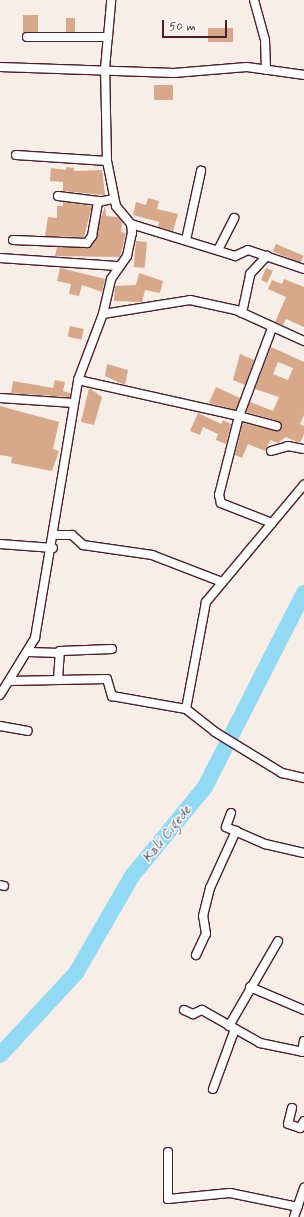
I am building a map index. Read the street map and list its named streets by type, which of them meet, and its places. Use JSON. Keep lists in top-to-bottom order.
{
  "water": ["Kali Cigede"],
  "scale_bar": "50 m"
}
